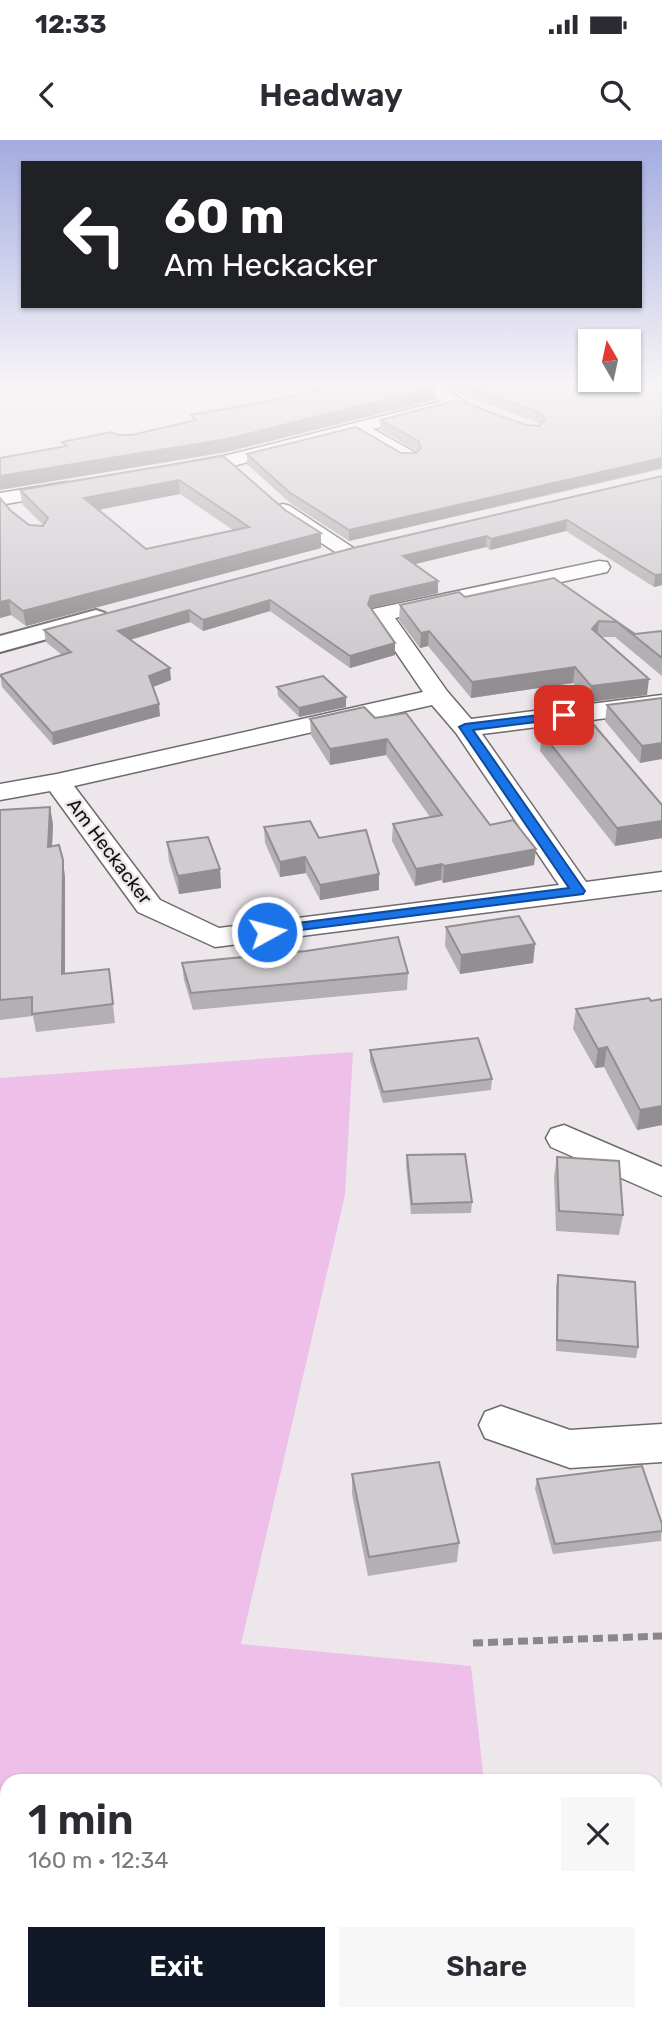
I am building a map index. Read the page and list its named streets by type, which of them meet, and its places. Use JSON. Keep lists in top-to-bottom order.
{
  "streets": {
    "street": ["Am Heckacker"]
  },
  "north": "top",
  "page": {
    "status": "12:33",
    "header": "Headway",
    "turn": ["60 m", "Am Heckacker"],
    "heading": ["1 min", "160 m · 12:34"],
    "buttons": ["Exit", "Share"]
  }
}
